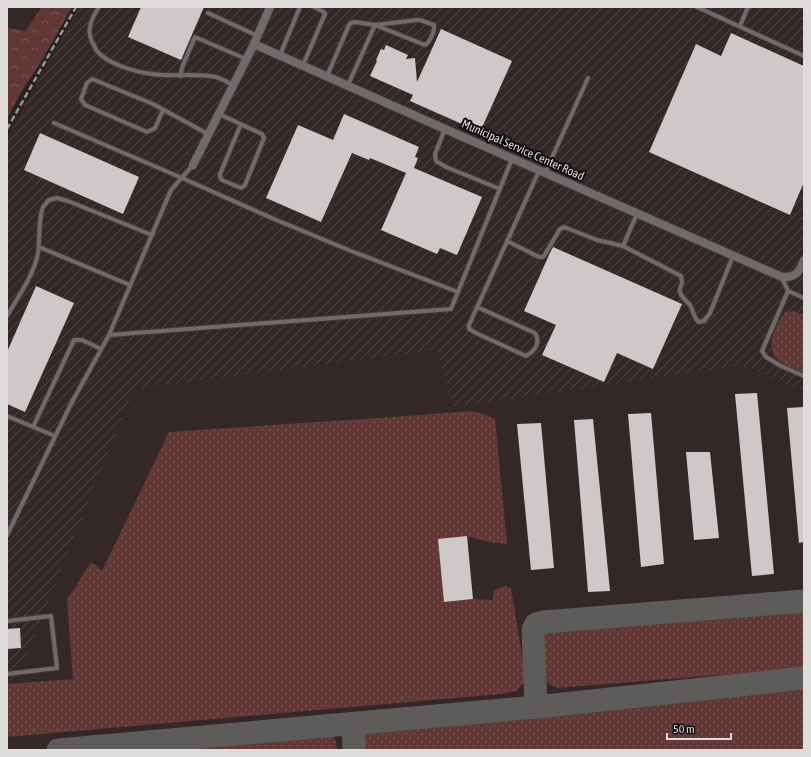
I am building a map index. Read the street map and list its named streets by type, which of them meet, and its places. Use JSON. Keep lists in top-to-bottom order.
{
  "streets": {
    "street": ["Municipal Service Center Road"]
  },
  "scale_bar": "50 m"
}
